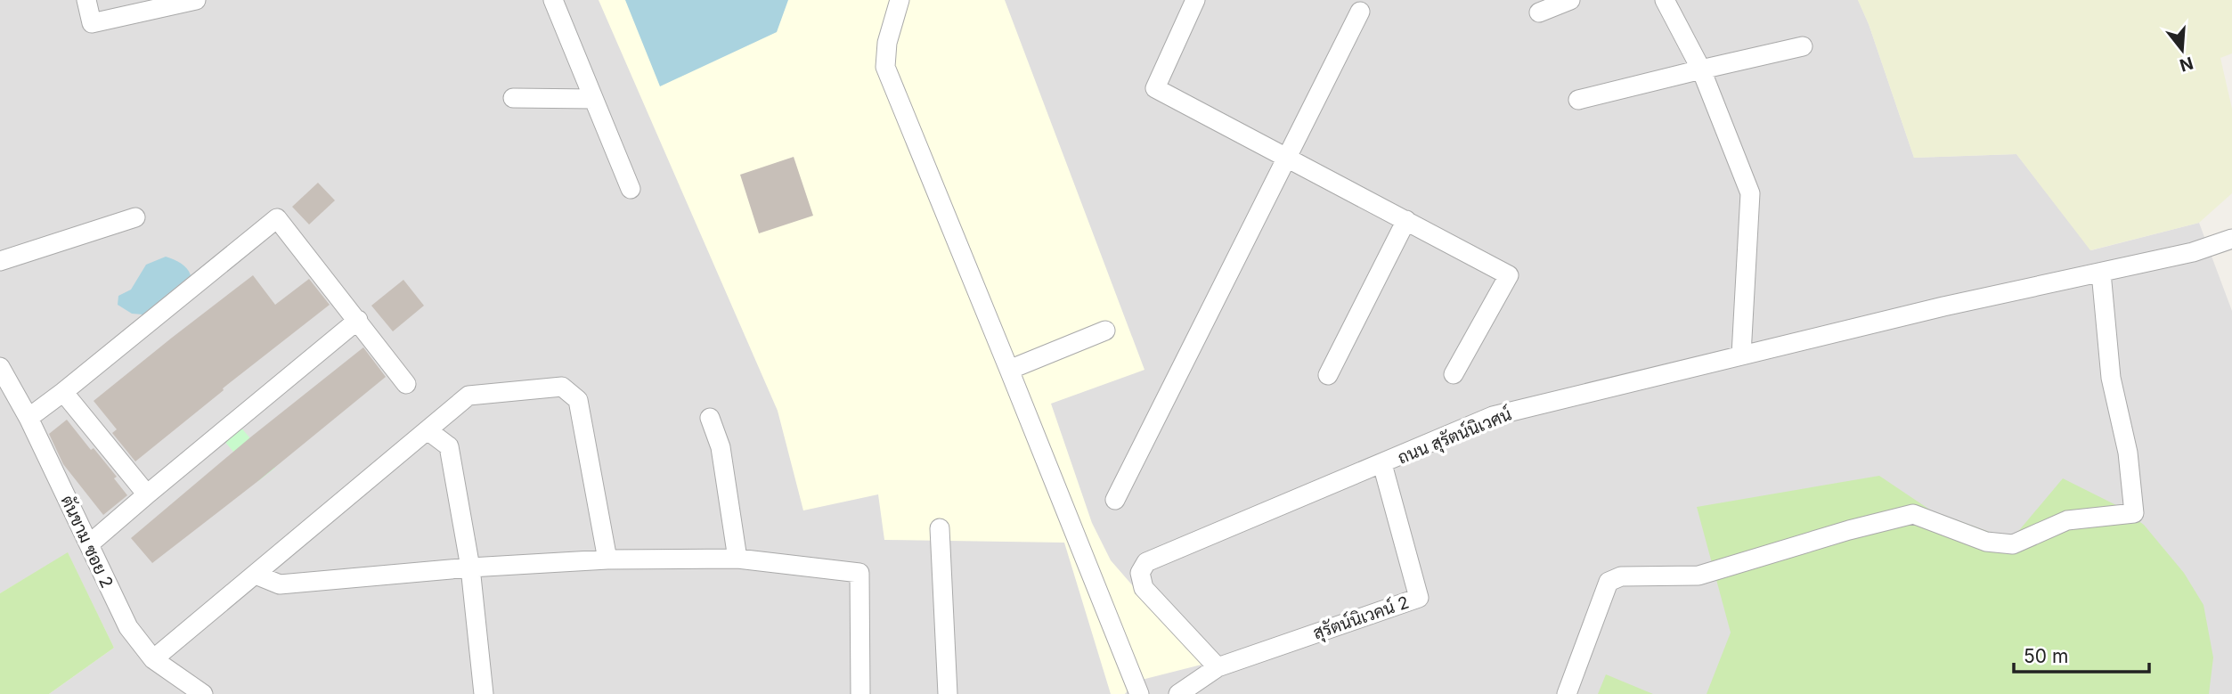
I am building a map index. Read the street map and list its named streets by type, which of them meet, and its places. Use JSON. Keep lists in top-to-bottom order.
{
  "streets": {
    "street": ["ถนน สุรัตน์นิเวศน์", "ตันขาม ซอย 2", "สุรัตน์นิเวคน์ 2"]
  },
  "crossings": [
    ["ถนน สุรัตน์นิเวศน์", "สุรัตน์นิเวคน์ 2"]
  ],
  "scale_bar": "50 m",
  "north": "bottom"
}
